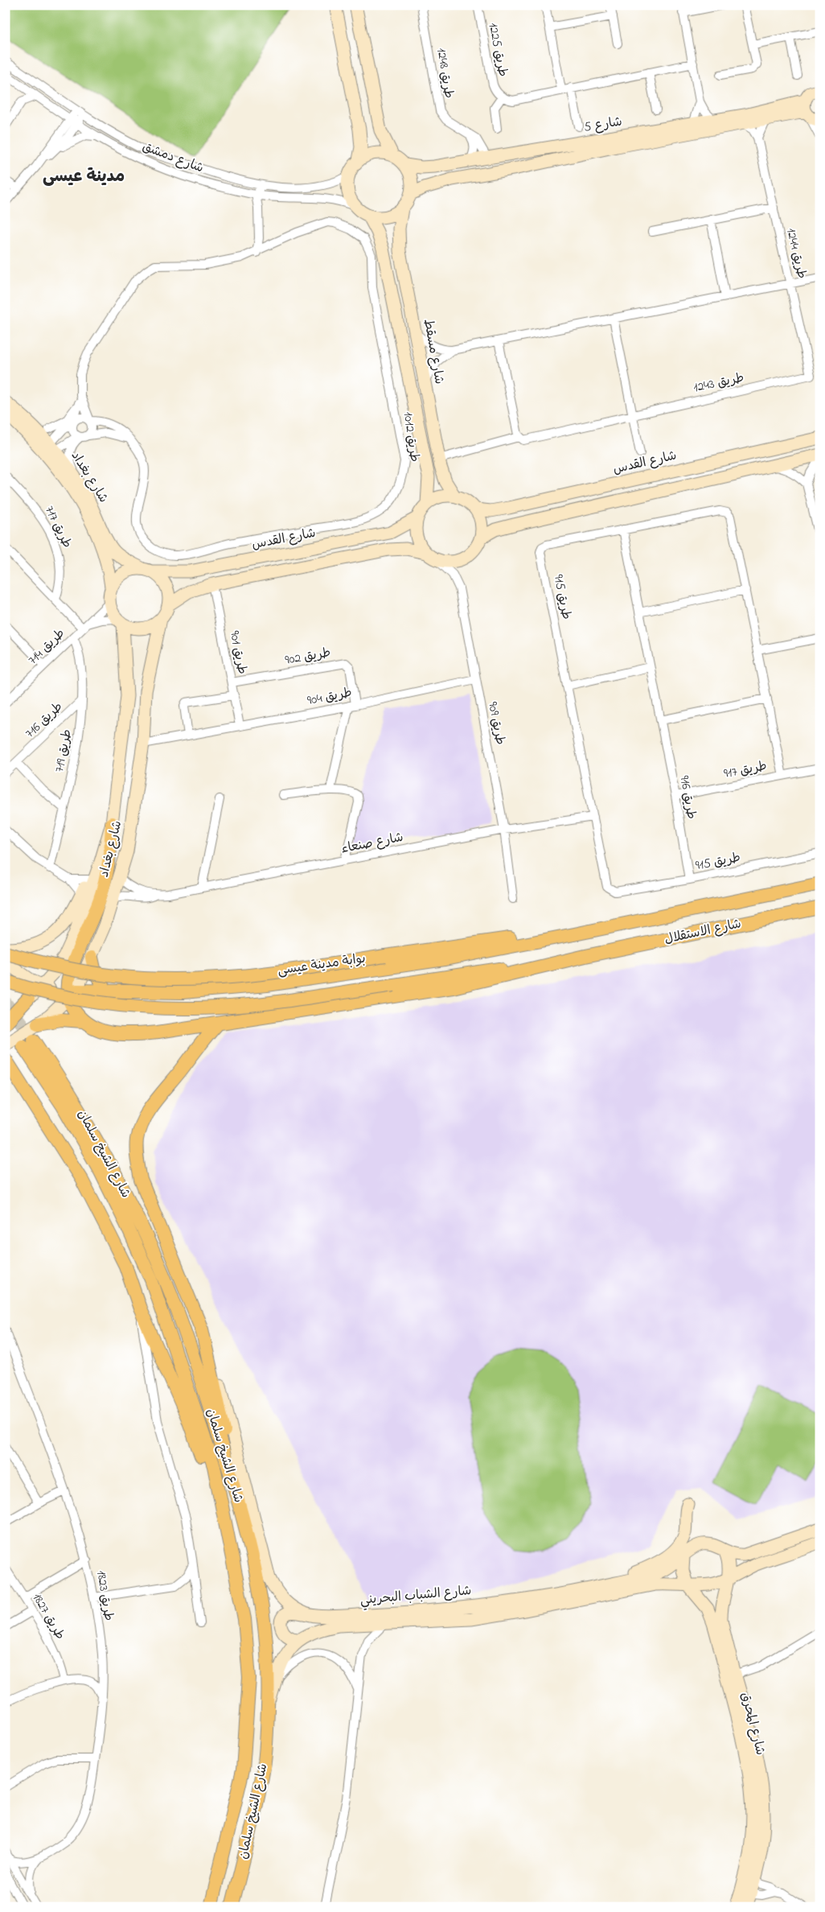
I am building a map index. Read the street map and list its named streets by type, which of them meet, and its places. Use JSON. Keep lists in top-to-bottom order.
{
  "streets": {
    "main road": ["شارع الاستقلال", "بوابة مدينة عيسى", "شارع الشيخ سلمان"],
    "street": [
      "طريق 1225",
      "طريق 1248",
      "شارع 5",
      "شارع دمشق",
      "طريق 1244",
      "شارع مسقط",
      "طريق 1243",
      "طريق 1012",
      "شارع القدس",
      "شارع بغداد",
      "طريق 717",
      "طريق 915",
      "طريق 714",
      "طريق 901",
      "طريق 902",
      "طريق 904",
      "طريق 716",
      "طريق 909",
      "طريق 719",
      "طريق 917",
      "طريق 916",
      "شارع صنعاء",
      "طريق 1823",
      "شارع الشباب البحريني",
      "طريق 1827",
      "شارع المحرق"
    ]
  },
  "crossings": [
    ["طريق 1248", "شارع 5"],
    ["شارع 5", "شارع دمشق"],
    ["شارع 5", "شارع مسقط"],
    ["شارع دمشق", "شارع مسقط"],
    ["طريق 1244", "طريق 1243"],
    ["شارع مسقط", "طريق 1243"],
    ["شارع مسقط", "شارع القدس"],
    ["شارع مسقط", "طريق 909"],
    ["شارع القدس", "شارع بغداد"],
    ["شارع القدس", "طريق 714"],
    ["شارع القدس", "طريق 909"],
    ["شارع بغداد", "طريق 714"],
    ["شارع بغداد", "طريق 904"],
    ["شارع بغداد", "شارع صنعاء"],
    ["شارع بغداد", "شارع الشيخ سلمان"],
    ["طريق 915", "طريق 917"],
    ["طريق 915", "طريق 916"],
    ["طريق 915", "شارع صنعاء"],
    ["طريق 714", "طريق 719"],
    ["طريق 901", "طريق 902"],
    ["طريق 901", "طريق 904"],
    ["طريق 902", "طريق 904"],
    ["طريق 904", "طريق 909"],
    ["طريق 716", "طريق 719"],
    ["طريق 909", "شارع صنعاء"],
    ["طريق 917", "طريق 916"],
    ["شارع الاستقلال", "بوابة مدينة عيسى"],
    ["شارع الشيخ سلمان", "شارع الشباب البحريني"],
    ["شارع الشباب البحريني", "شارع المحرق"]
  ],
  "districts": ["مدينة عيسى"]
}
